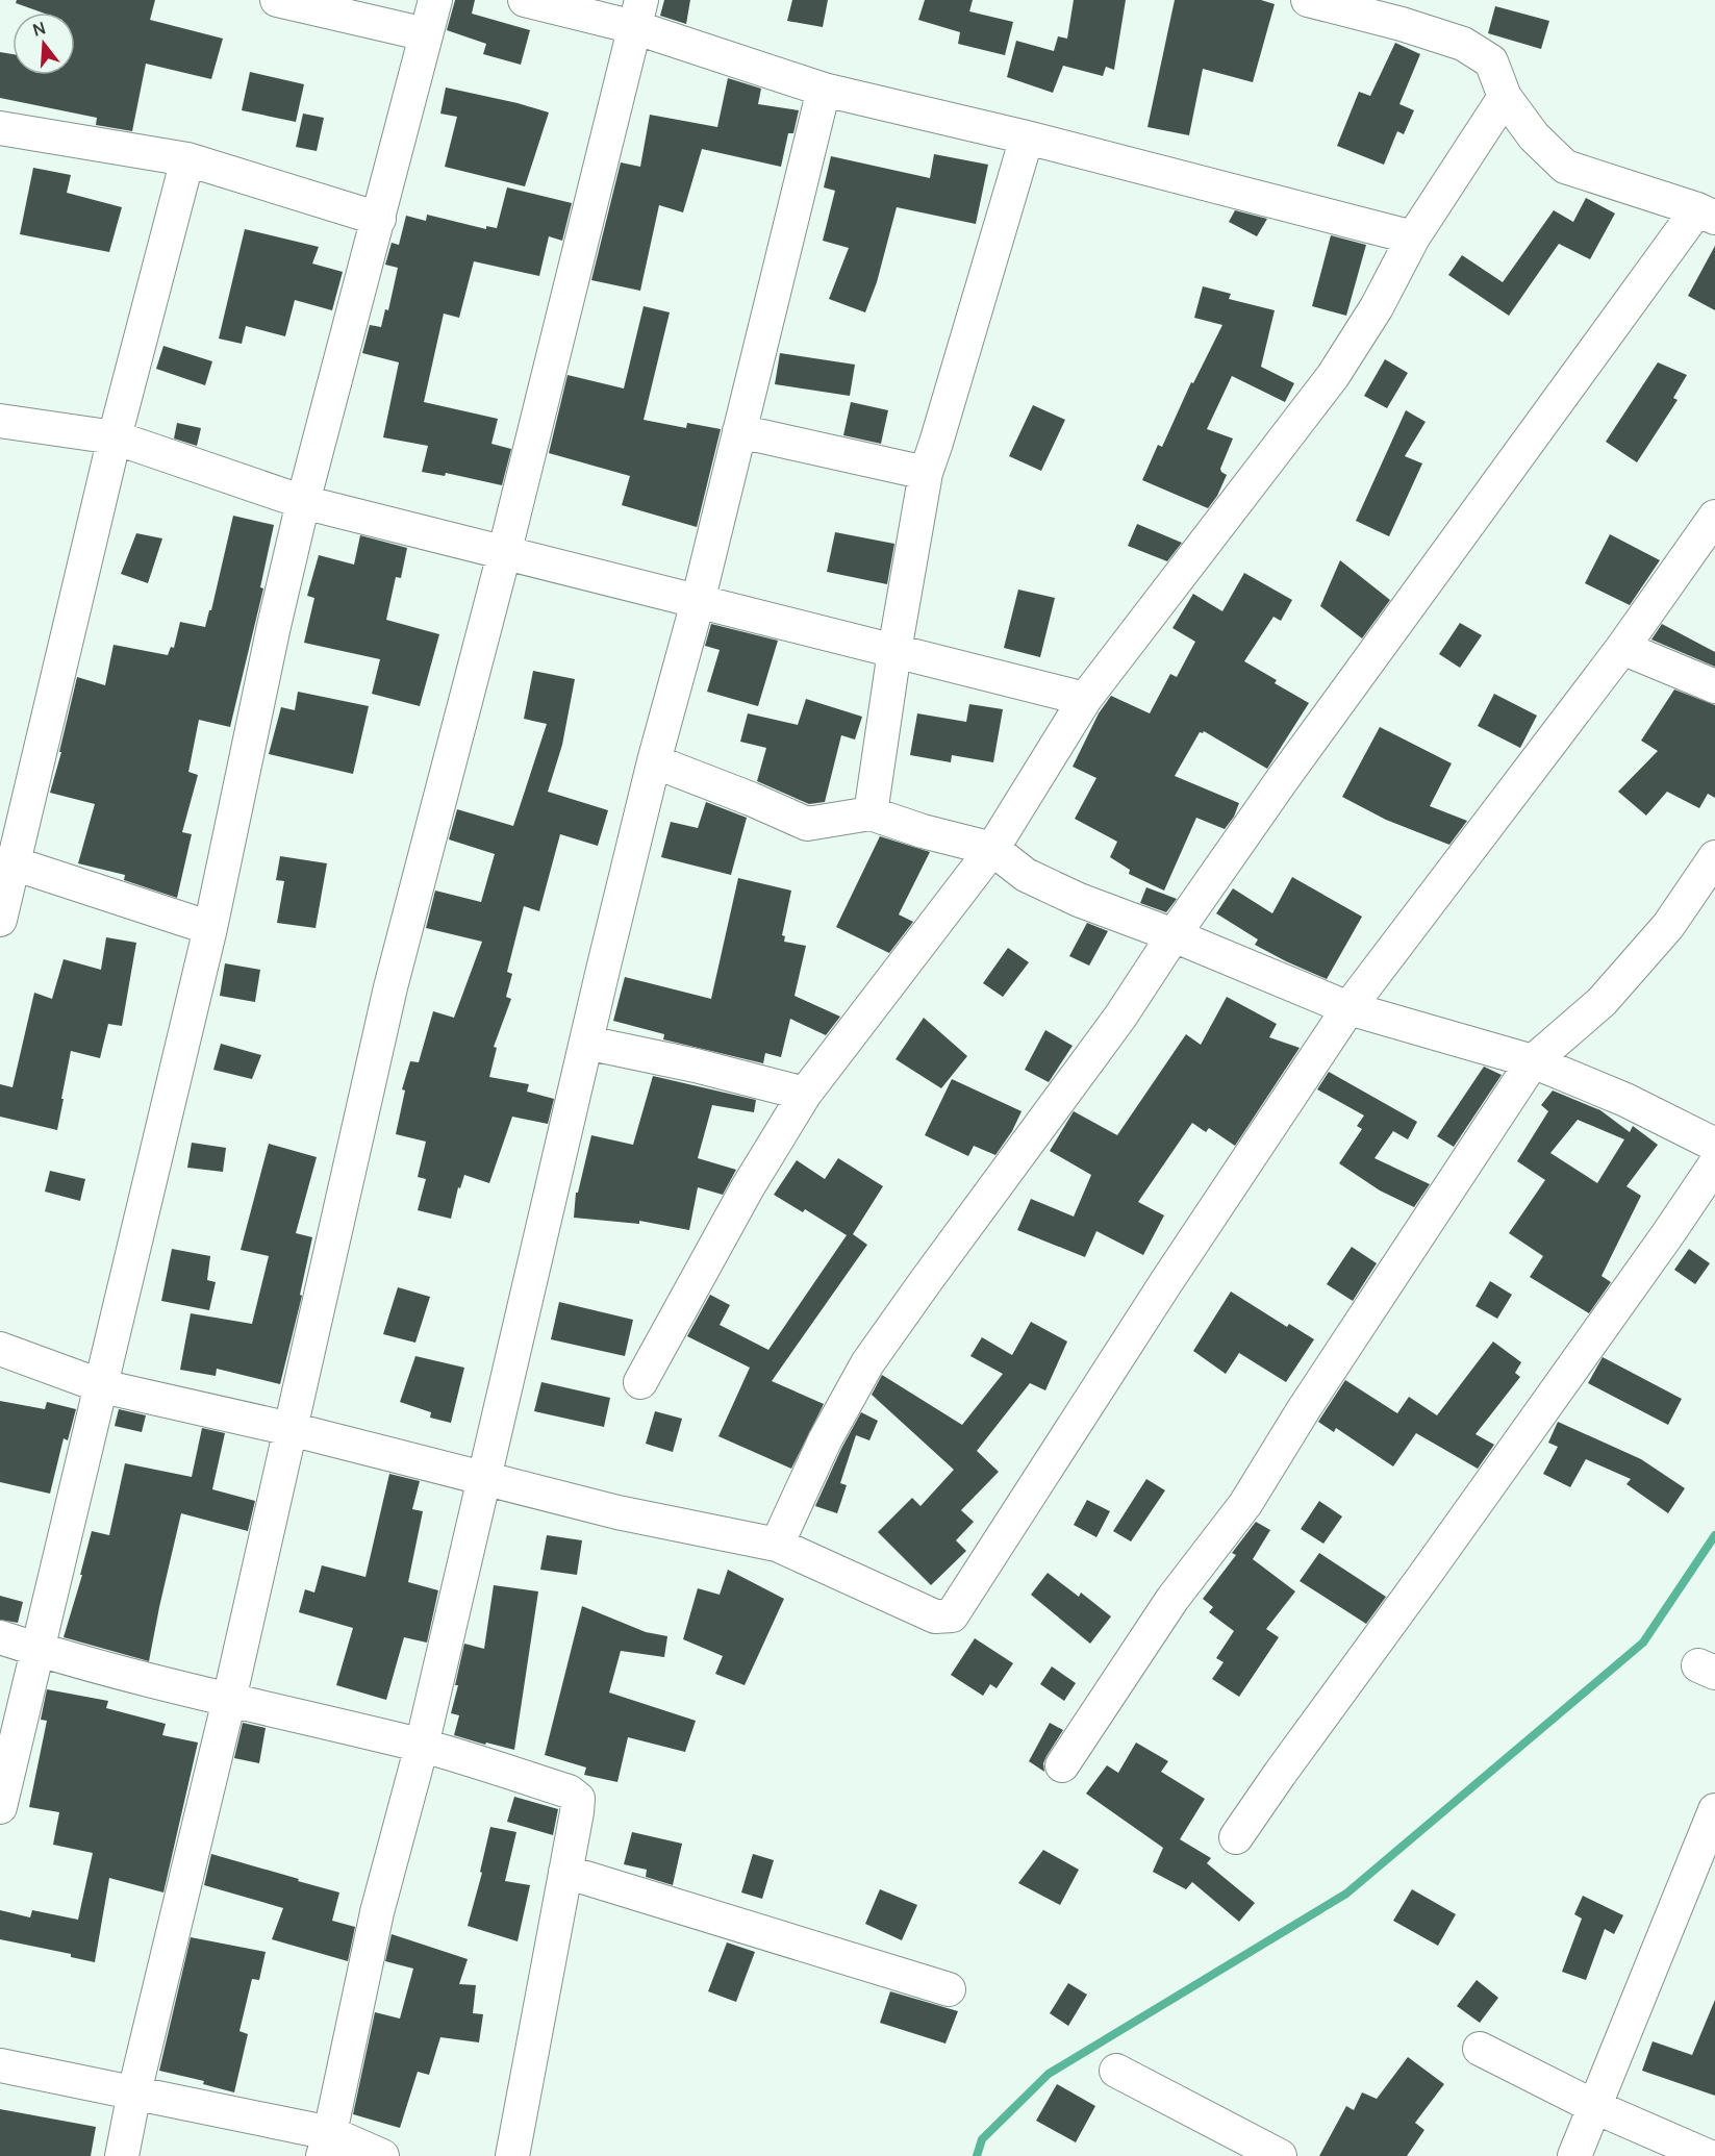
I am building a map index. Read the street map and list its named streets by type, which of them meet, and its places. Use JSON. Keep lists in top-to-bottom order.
{
  "north": "top"
}
